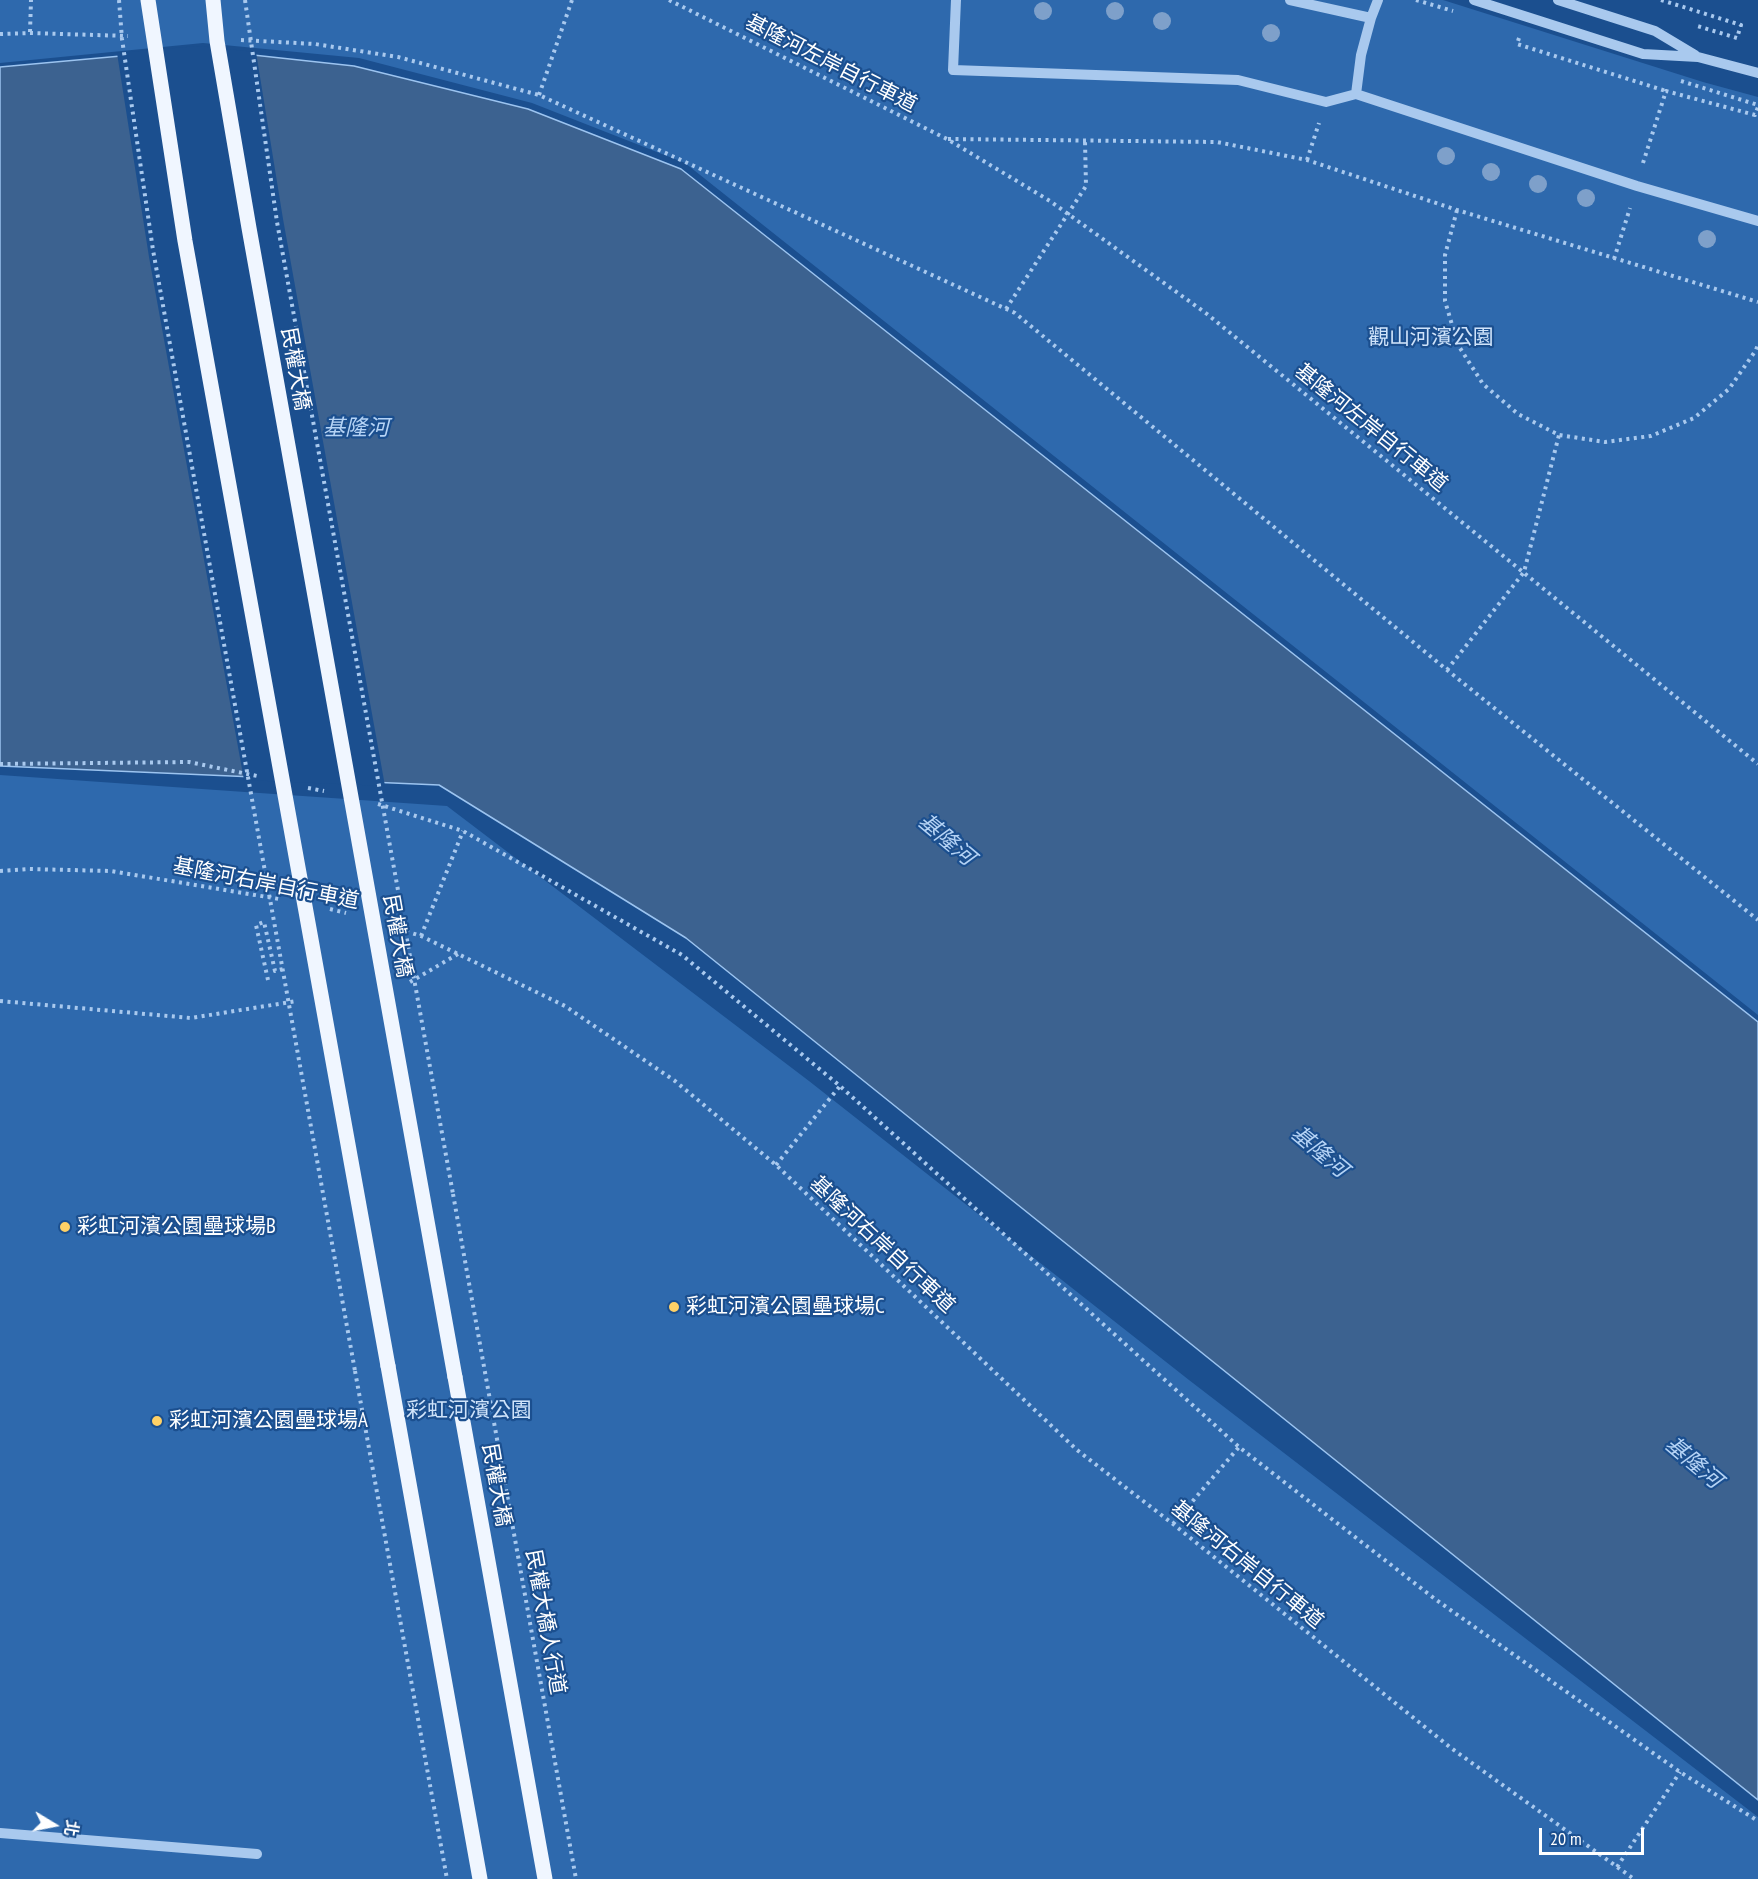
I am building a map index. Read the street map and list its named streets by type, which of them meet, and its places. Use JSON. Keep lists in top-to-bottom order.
{
  "streets": {
    "main road": ["民權大橋"],
    "path": ["基隆河左岸自行車道", "基隆河右岸自行車道", "民權大橋人行道"]
  },
  "water": ["基隆河"],
  "parks": ["觀山河濱公園", "彩虹河濱公園"],
  "places": ["彩虹河濱公園壘球場B", "彩虹河濱公園壘球場C", "彩虹河濱公園壘球場A"],
  "scale_bar": "20 m",
  "north": "right"
}
